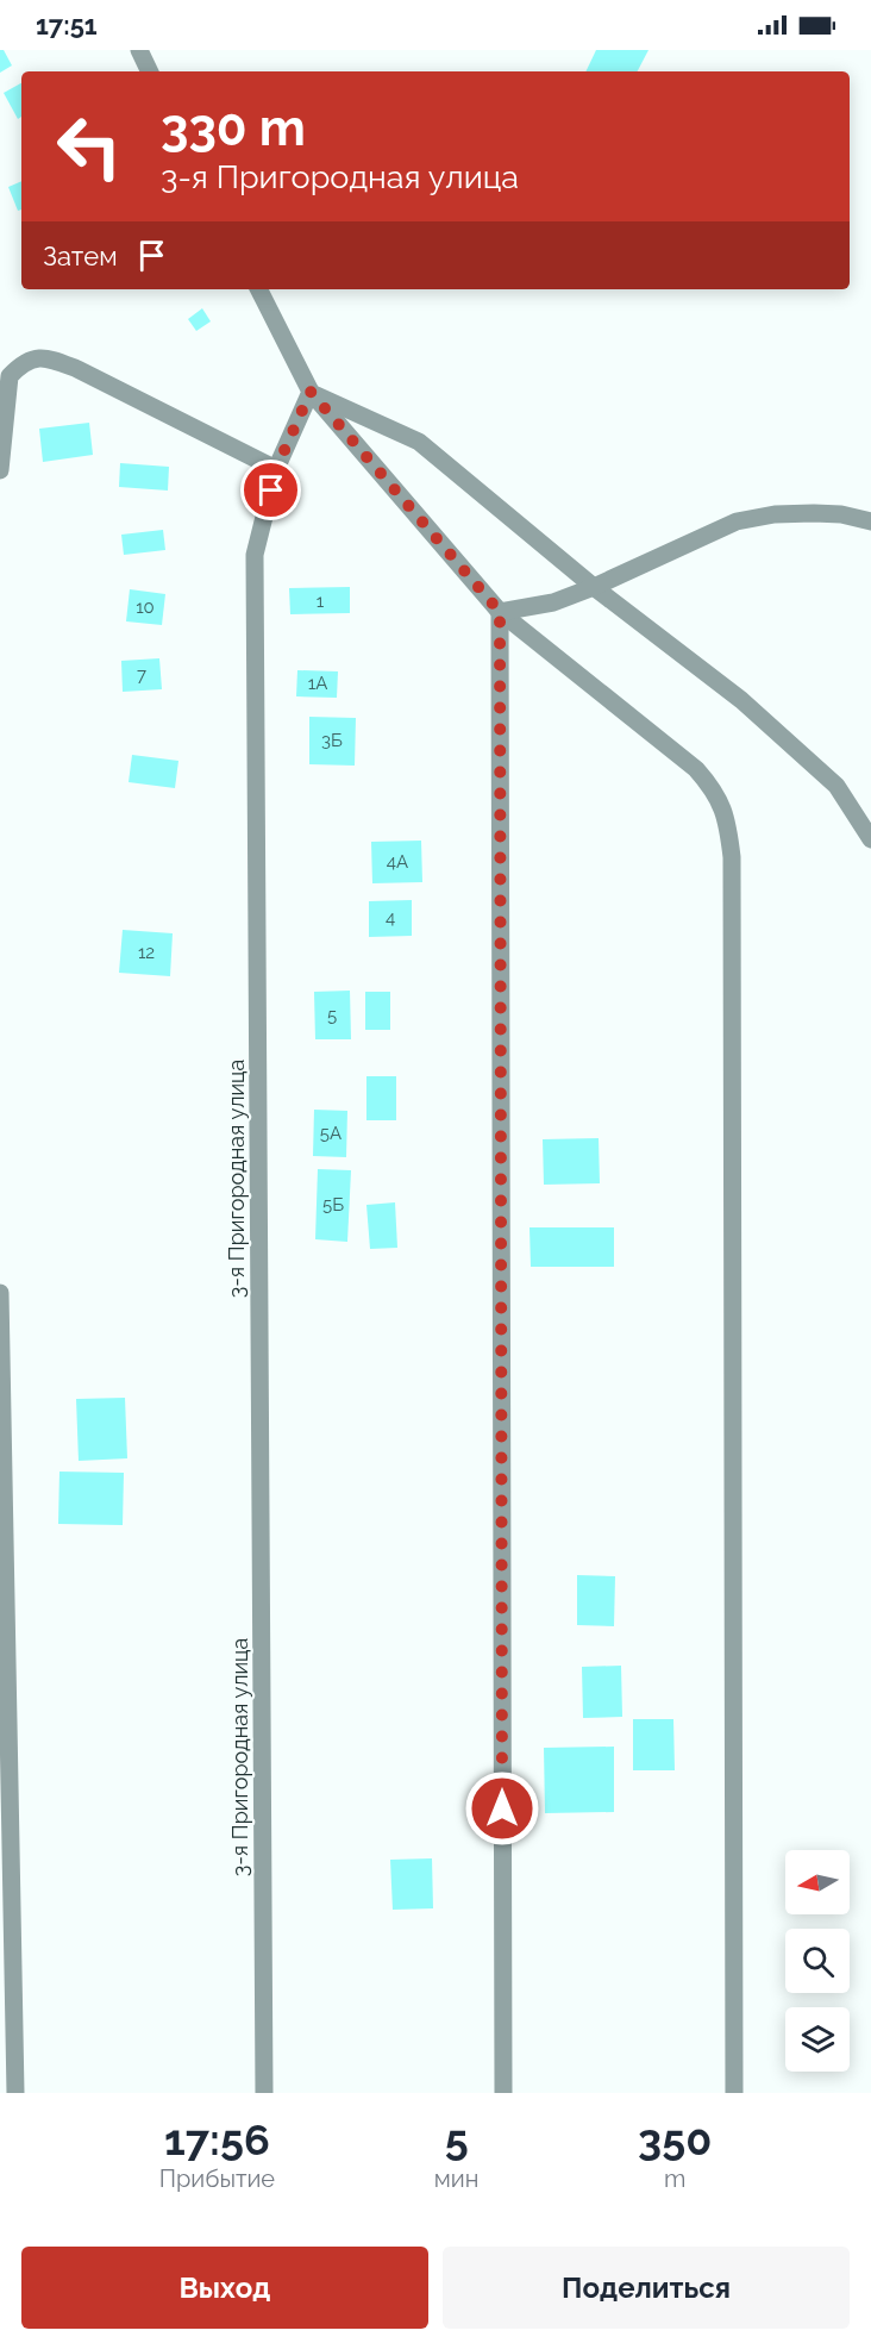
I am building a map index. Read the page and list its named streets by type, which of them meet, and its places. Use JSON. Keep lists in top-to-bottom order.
{
  "streets": {
    "street": ["3-я Пригородная улица"]
  },
  "house_numbers": [
    "1",
    "10",
    "7",
    "1А",
    "3Б",
    "4А",
    "4",
    "12",
    "5",
    "5А",
    "5Б"
  ],
  "north": "left",
  "page": {
    "status": "17:51",
    "turn": ["330 m", "3-я Пригородная улица"],
    "then": "Затем",
    "eta": [
      "17:56",
      "Прибытие",
      "5",
      "мин",
      "350",
      "m"
    ],
    "buttons": ["Выход", "Поделиться"]
  }
}
